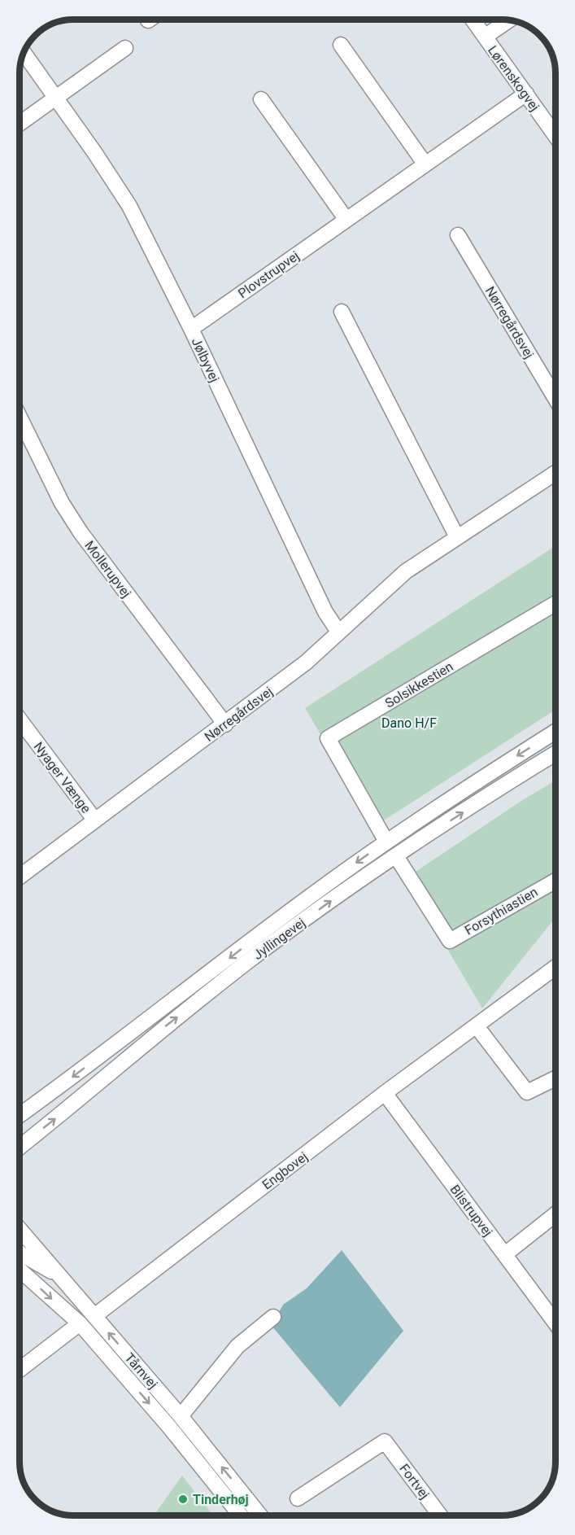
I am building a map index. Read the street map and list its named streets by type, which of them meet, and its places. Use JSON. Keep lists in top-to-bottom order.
{
  "streets": {
    "street": [
      "Lørenskogvej",
      "Plovstrupvej",
      "Nørregårdsvej",
      "Jølbyvej",
      "Mollerupvej",
      "Solsikkestien",
      "Nyager Vænge",
      "Forsythiastien",
      "Jyllingevej",
      "Engbovej",
      "Blistrupvej",
      "Tårnvej",
      "Fortvej"
    ]
  },
  "crossings": [
    ["Lørenskogvej", "Plovstrupvej"],
    ["Plovstrupvej", "Jølbyvej"],
    ["Nørregårdsvej", "Jølbyvej"],
    ["Nørregårdsvej", "Mollerupvej"],
    ["Nørregårdsvej", "Nyager Vænge"],
    ["Solsikkestien", "Jyllingevej"],
    ["Forsythiastien", "Jyllingevej"],
    ["Engbovej", "Blistrupvej"],
    ["Engbovej", "Tårnvej"]
  ],
  "parks": ["Dano H/F"],
  "places": ["Tinderhøj"]
}
